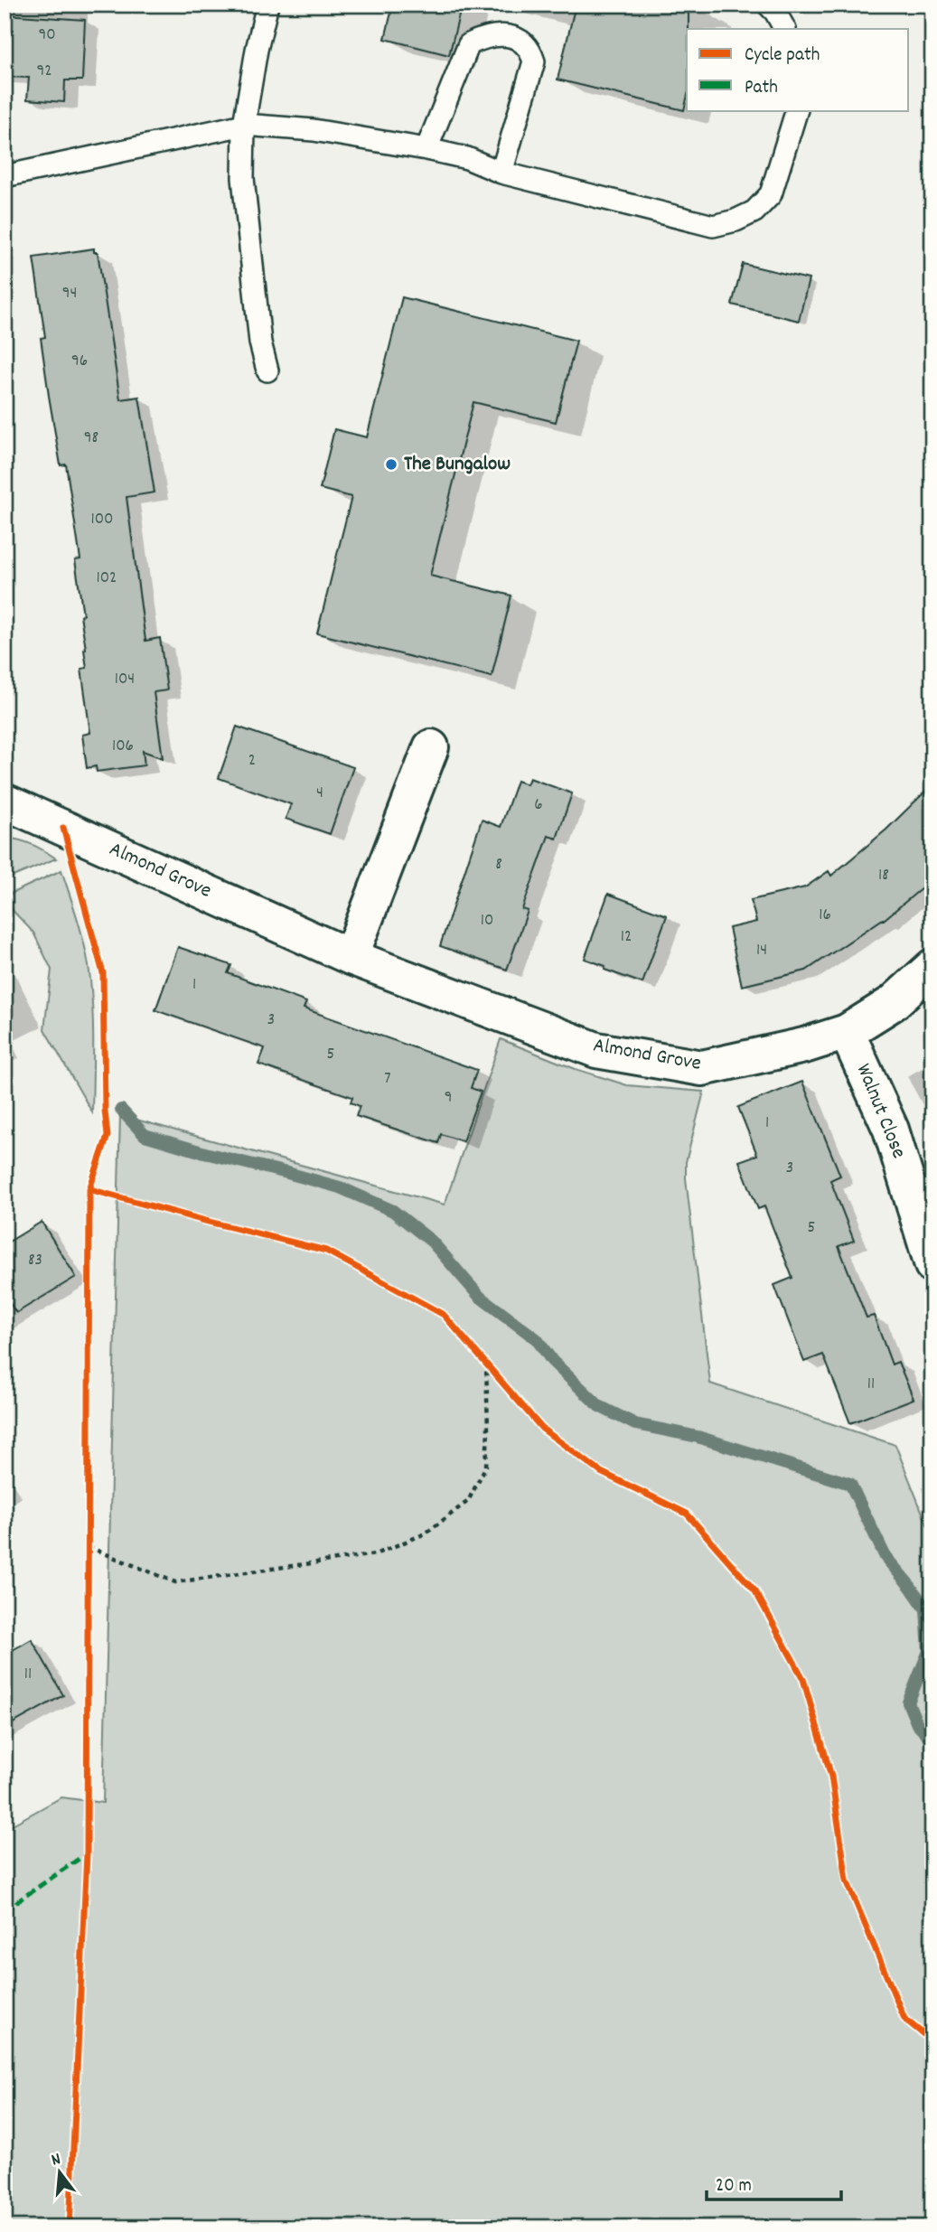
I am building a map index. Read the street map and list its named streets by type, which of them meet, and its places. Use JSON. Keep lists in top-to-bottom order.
{
  "streets": {
    "street": ["Almond Grove", "Walnut Close"]
  },
  "crossings": [
    ["Almond Grove", "Walnut Close"]
  ],
  "places": ["The Bungalow"],
  "house_numbers": [
    "90",
    "92",
    "94",
    "96",
    "98",
    "100",
    "102",
    "104",
    "106",
    "2",
    "4",
    "6",
    "8",
    "18",
    "16",
    "10",
    "12",
    "14",
    "1",
    "3",
    "5",
    "7",
    "9",
    "1",
    "3",
    "5",
    "83",
    "11",
    "11"
  ],
  "legend": ["Cycle path", "Path"],
  "scale_bar": "20 m",
  "north": "top"
}
